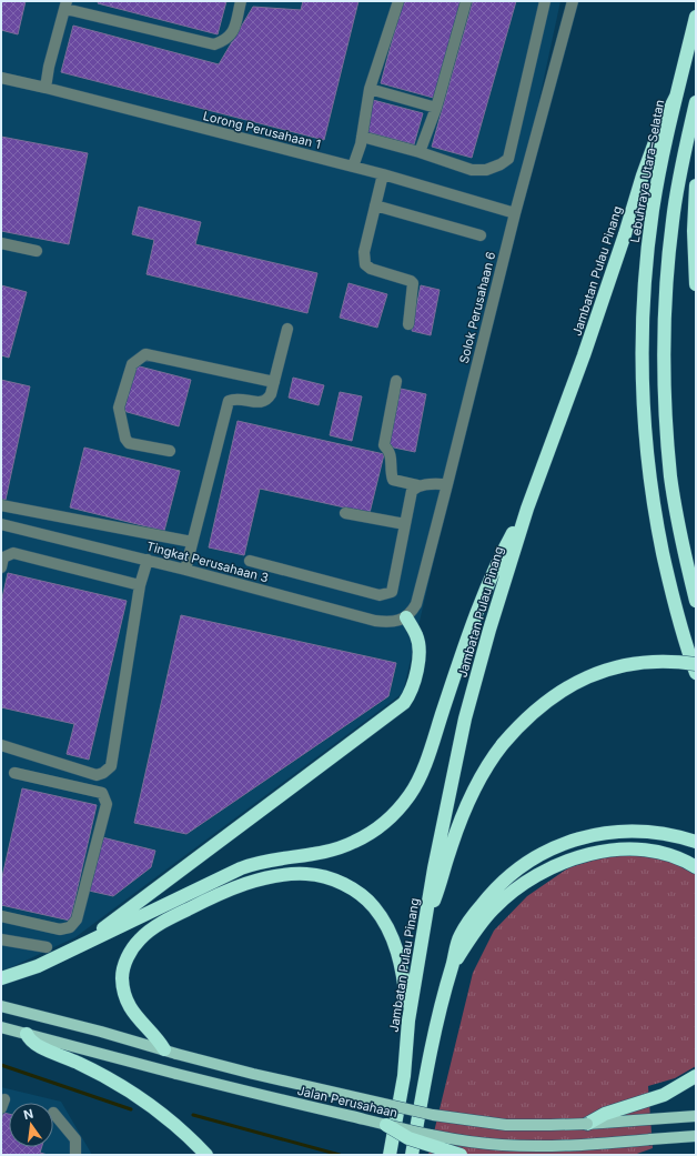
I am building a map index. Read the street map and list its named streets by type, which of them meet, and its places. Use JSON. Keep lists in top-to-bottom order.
{
  "streets": {
    "highway": ["Lebuhraya Utara–Selatan", "Jambatan Pulau Pinang"],
    "main road": ["Jalan Perusahaan"],
    "street": ["Lorong Perusahaan 1", "Solok Perusahaan 6", "Tingkat Perusahaan 3"]
  },
  "crossings": [
    ["Lorong Perusahaan 1", "Solok Perusahaan 6"],
    ["Lebuhraya Utara–Selatan", "Jambatan Pulau Pinang"],
    ["Solok Perusahaan 6", "Tingkat Perusahaan 3"]
  ],
  "north": "top"
}
